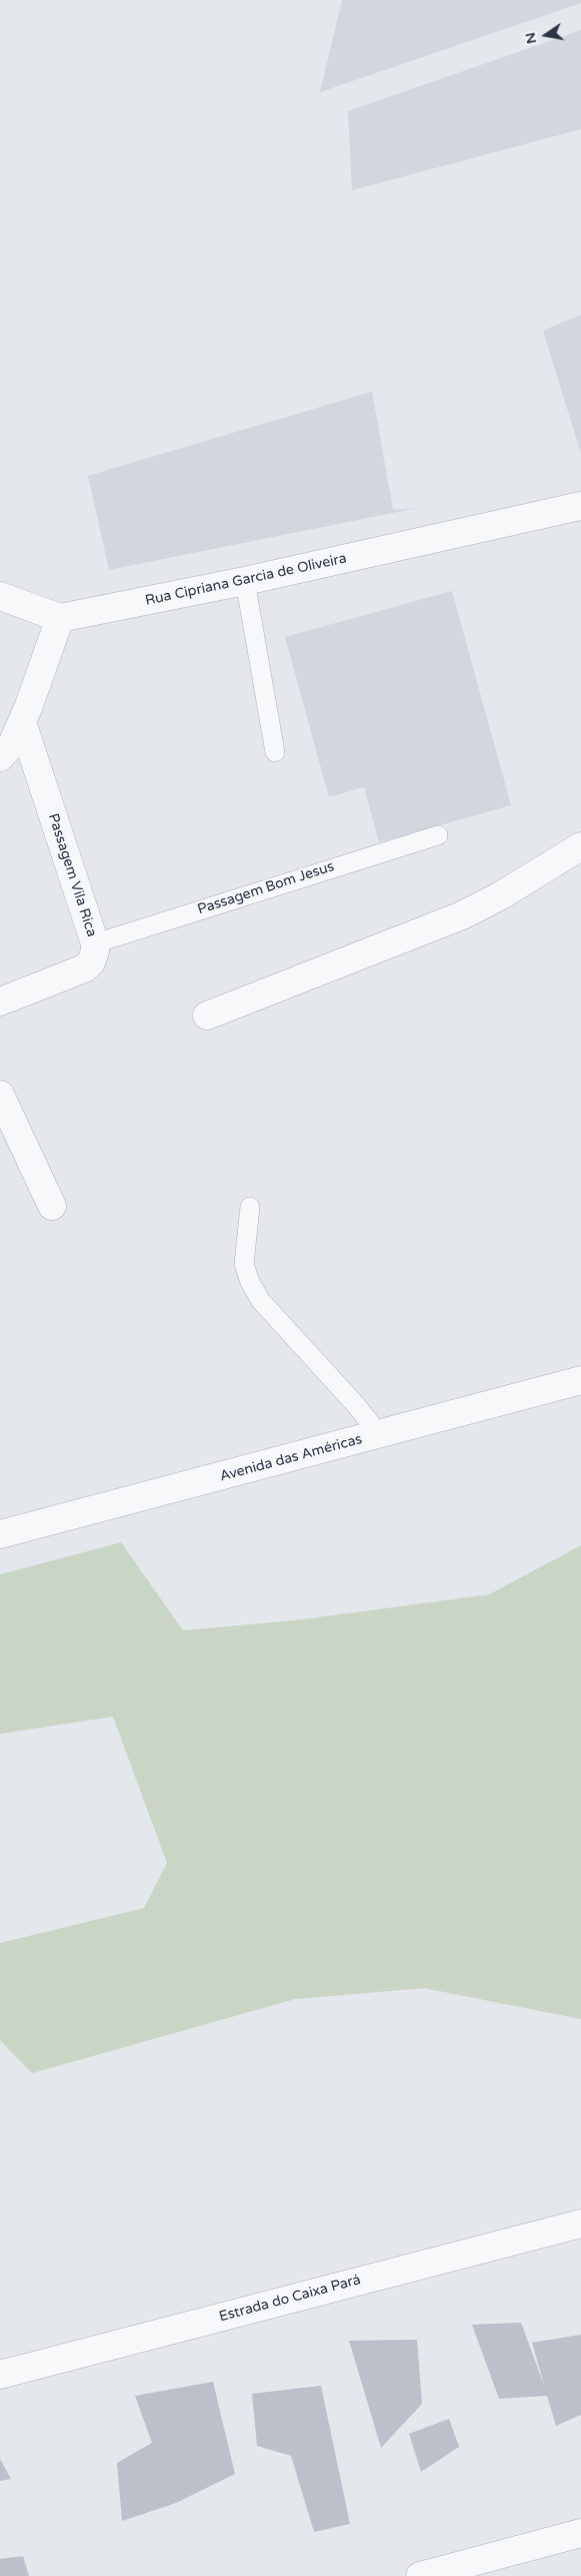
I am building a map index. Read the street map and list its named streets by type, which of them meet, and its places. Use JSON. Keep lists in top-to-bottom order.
{
  "streets": {
    "street": [
      "Rua Cipriana Garcia de Oliveira",
      "Passagem Vila Rica",
      "Avenida das Américas",
      "Estrada do Caixa Pará"
    ],
    "lane": ["Passagem Bom Jesus"]
  },
  "crossings": [
    ["Passagem Vila Rica", "Passagem Bom Jesus"]
  ],
  "north": "left"
}
